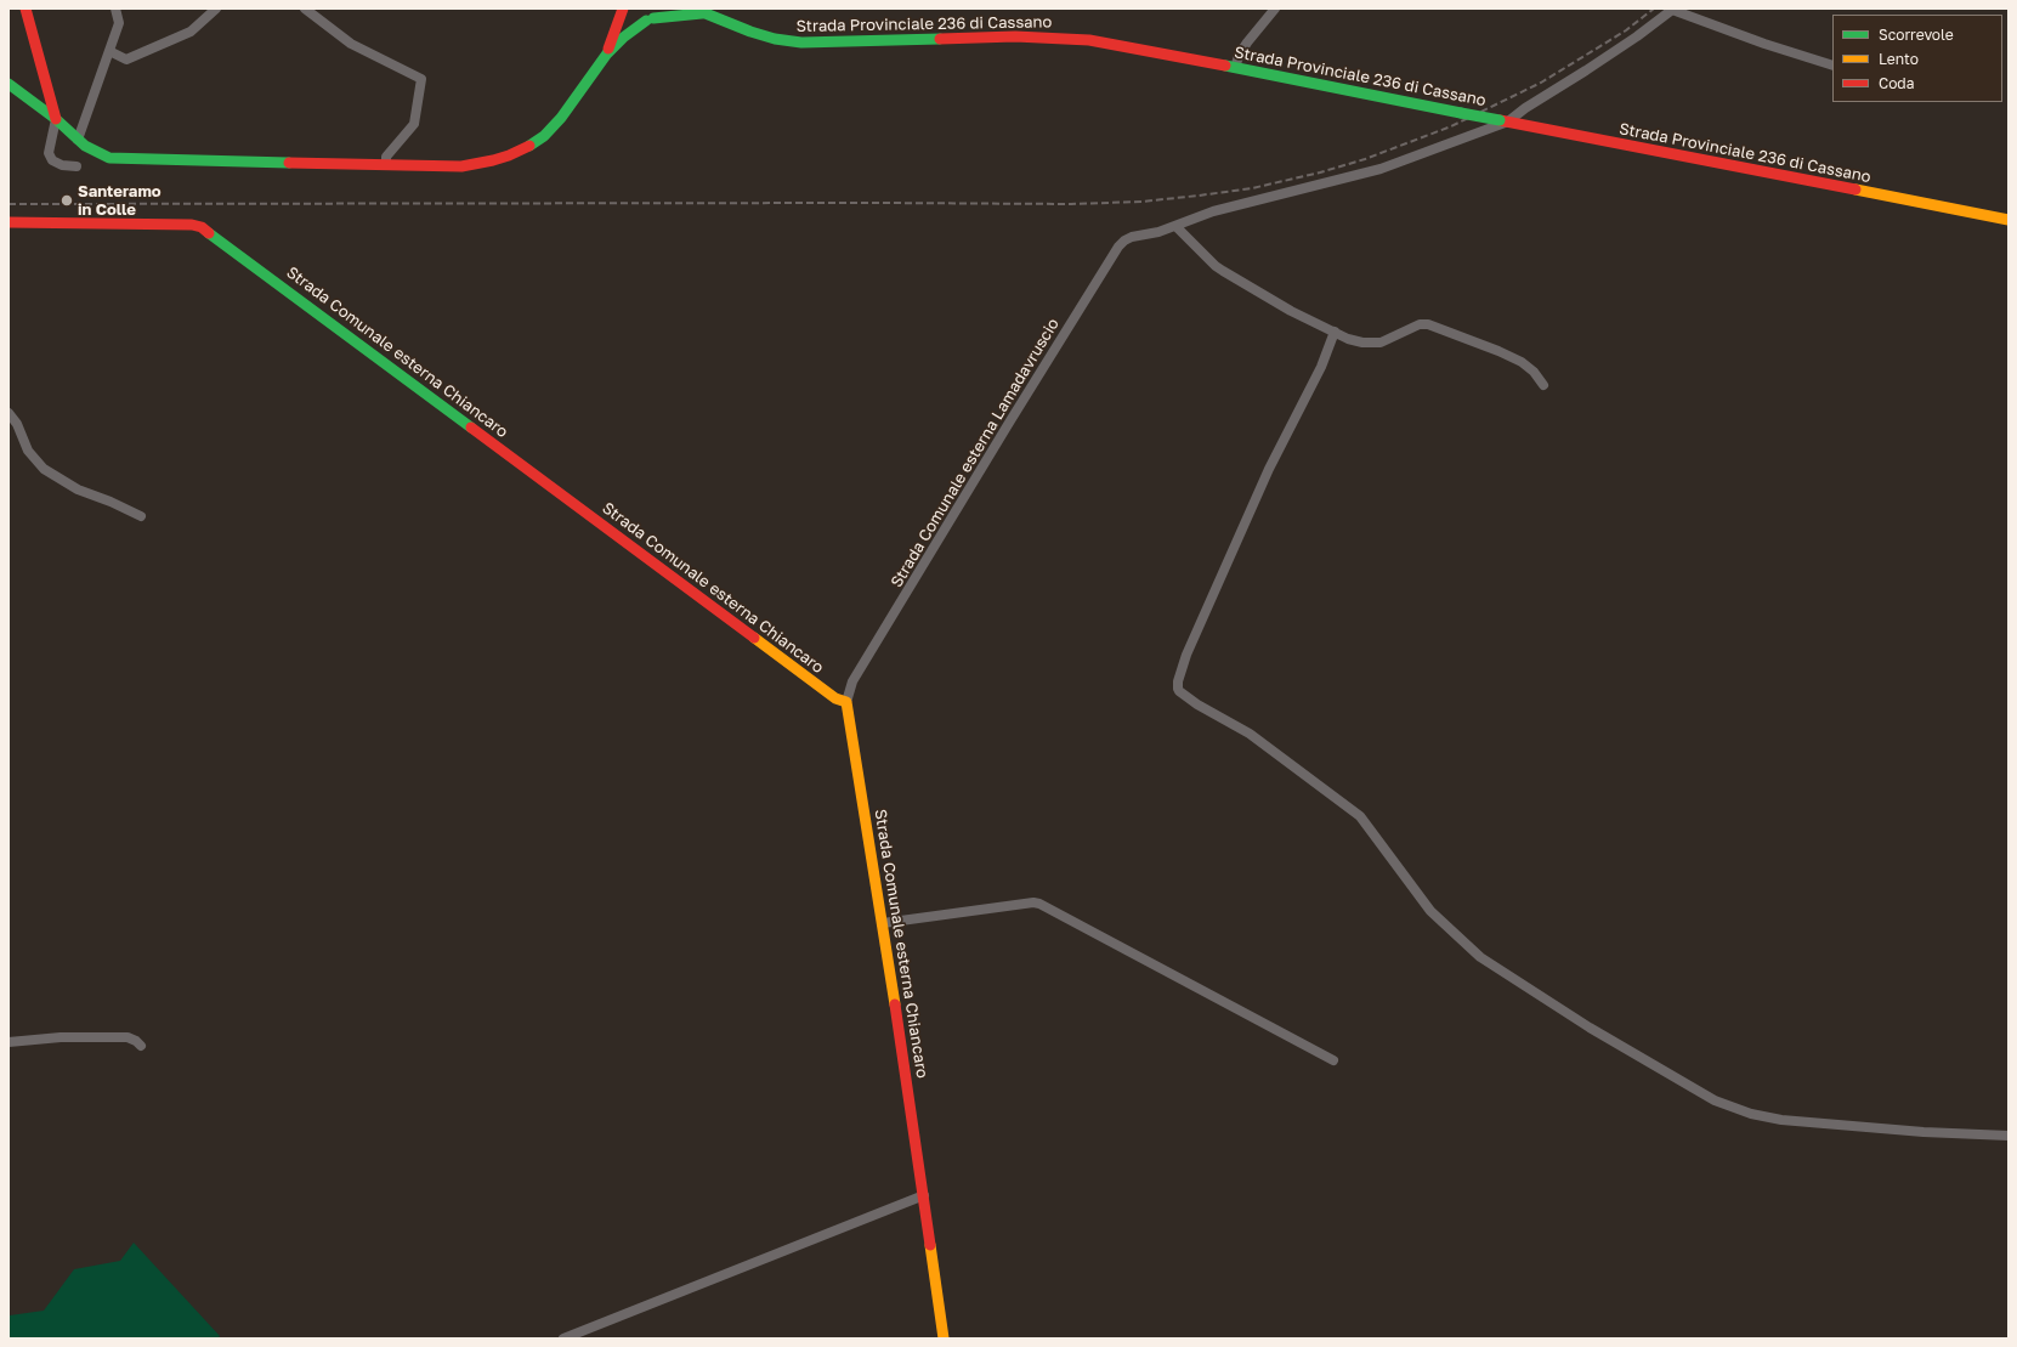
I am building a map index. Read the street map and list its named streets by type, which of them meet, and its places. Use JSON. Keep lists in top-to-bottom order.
{
  "streets": {
    "main road": ["Strada Provinciale 236 di Cassano", "Strada Comunale esterna Chiancaro"],
    "street": ["Strada Comunale esterna Lamadavruscio"]
  },
  "crossings": [
    ["Strada Provinciale 236 di Cassano", "Strada Comunale esterna Lamadavruscio"],
    ["Strada Comunale esterna Chiancaro", "Strada Comunale esterna Lamadavruscio"]
  ],
  "places": ["Santeramo in Colle"],
  "legend": ["Scorrevole", "Lento", "Coda"]
}
